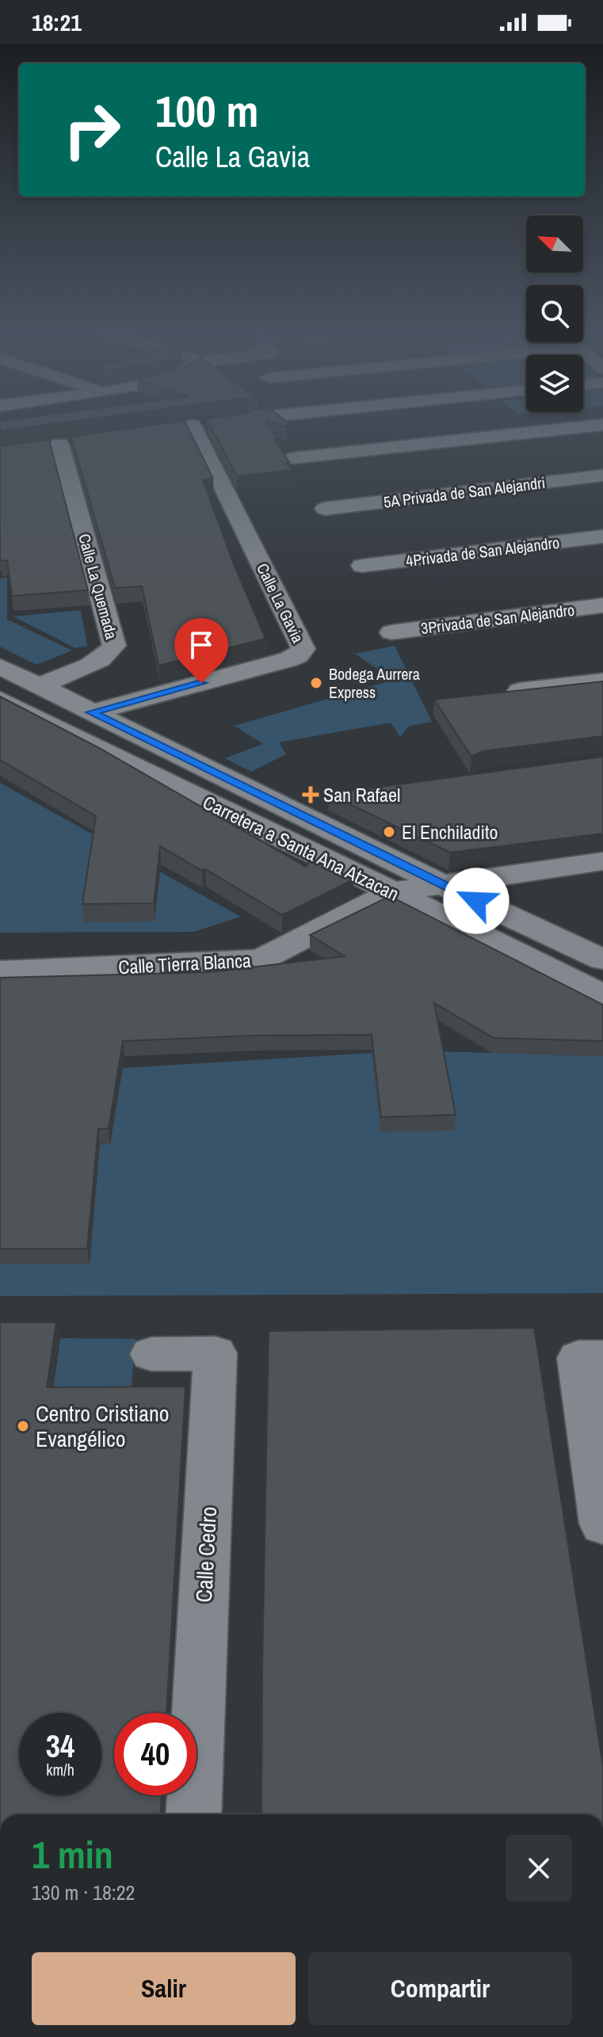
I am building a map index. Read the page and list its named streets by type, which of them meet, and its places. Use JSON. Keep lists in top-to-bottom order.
{
  "streets": {
    "street": [
      "5A Privada de San Alejandri",
      "4Privada de San Alejandro",
      "Calle La Quemada",
      "Calle La Gavia",
      "3Privada de San Alejandro",
      "Carretera a Santa Ana Atzacan",
      "Calle Tierra Blanca",
      "Calle Cedro"
    ]
  },
  "crossings": [
    ["Calle La Quemada", "Carretera a Santa Ana Atzacan"],
    ["Calle La Gavia", "Carretera a Santa Ana Atzacan"],
    ["Carretera a Santa Ana Atzacan", "Calle Tierra Blanca"]
  ],
  "places": {
    "other": ["Bodega Aurrera Express", "El Enchiladito", "Centro Cristiano Evangélico"],
    "health": ["San Rafael"]
  },
  "north": "top left",
  "page": {
    "status": "18:21",
    "turn": ["100 m", "Calle La Gavia"],
    "speed": "34 km/h",
    "limit": "40",
    "heading": ["1 min", "130 m · 18:22"],
    "buttons": ["Salir", "Compartir"]
  }
}
